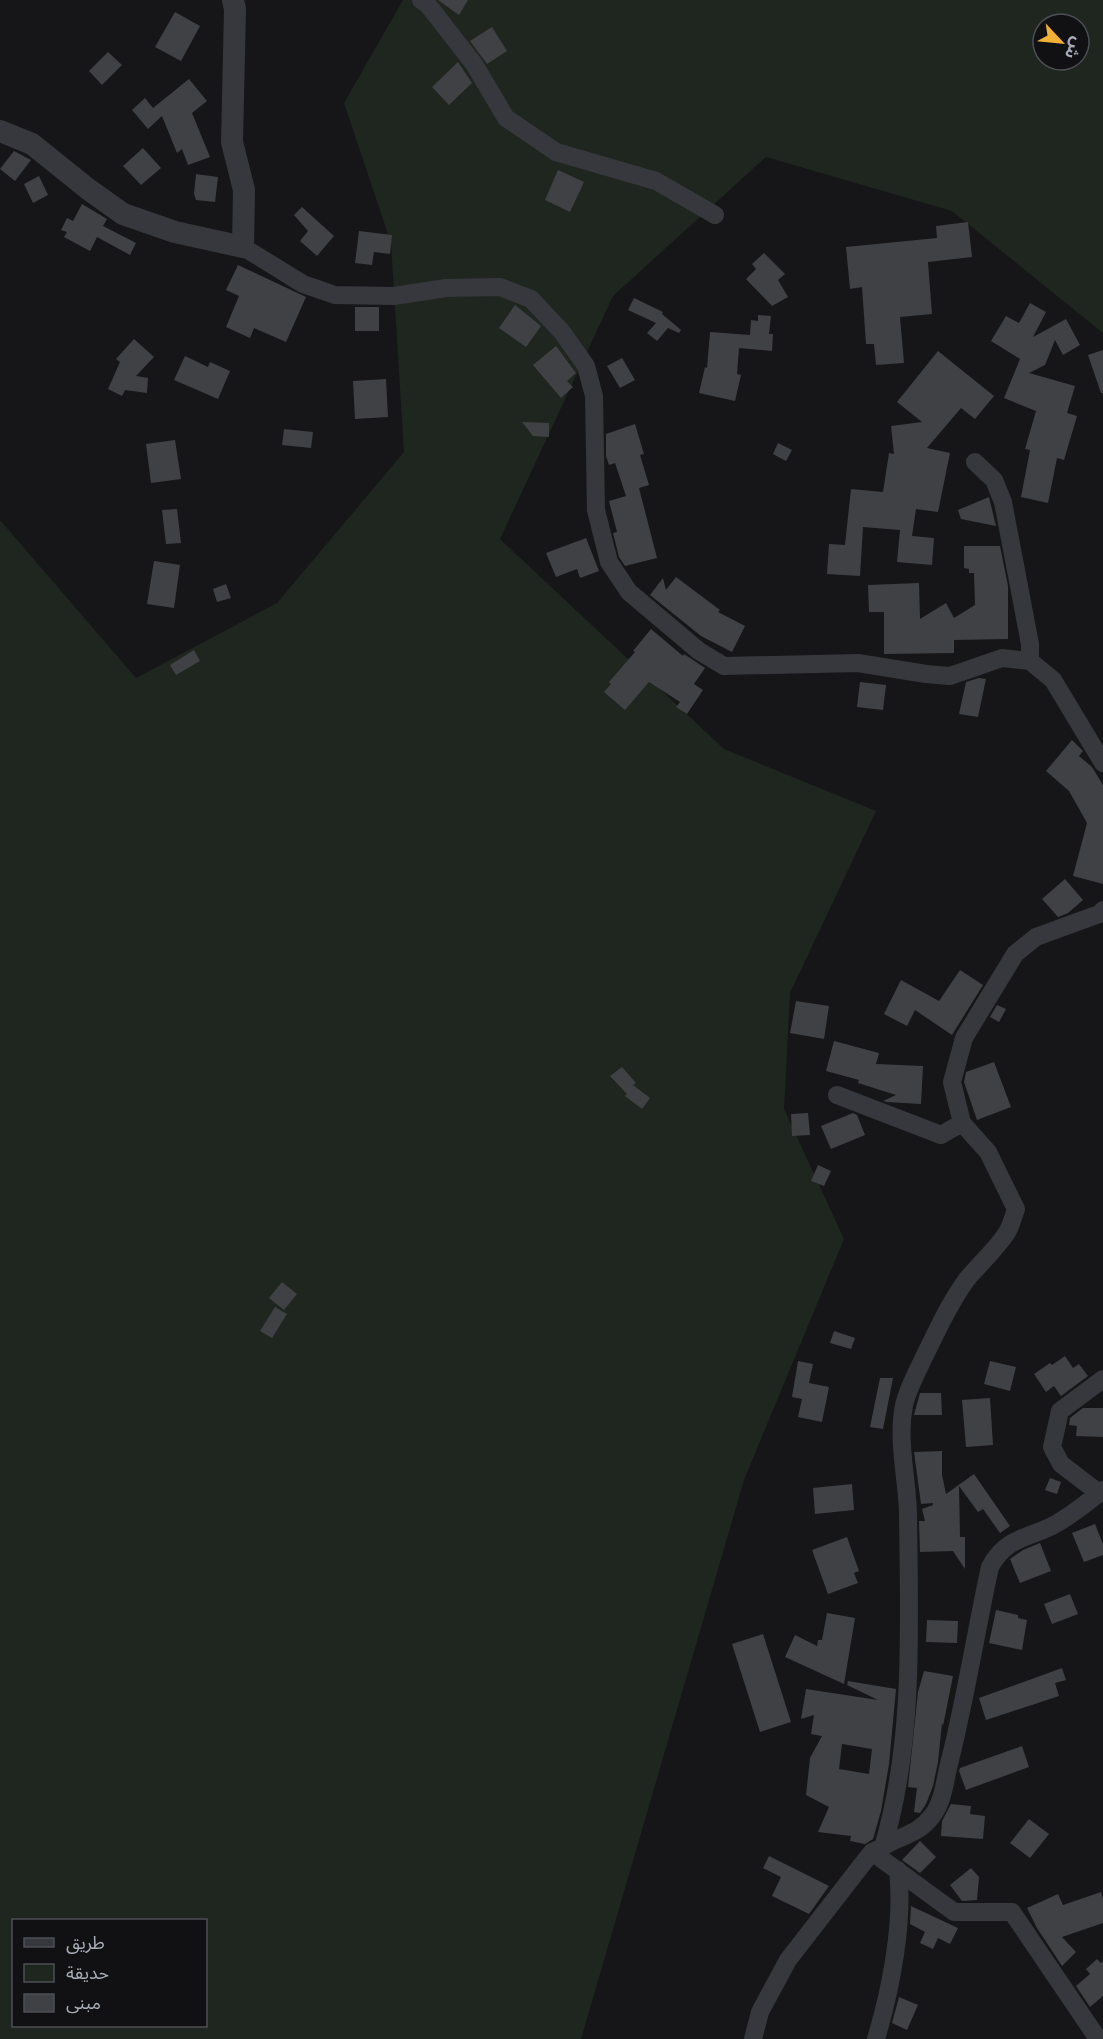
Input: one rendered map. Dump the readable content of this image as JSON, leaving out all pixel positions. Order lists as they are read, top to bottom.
{
  "legend": ["طريق", "حديقة", "مبنى"],
  "north": "bottom right"
}
